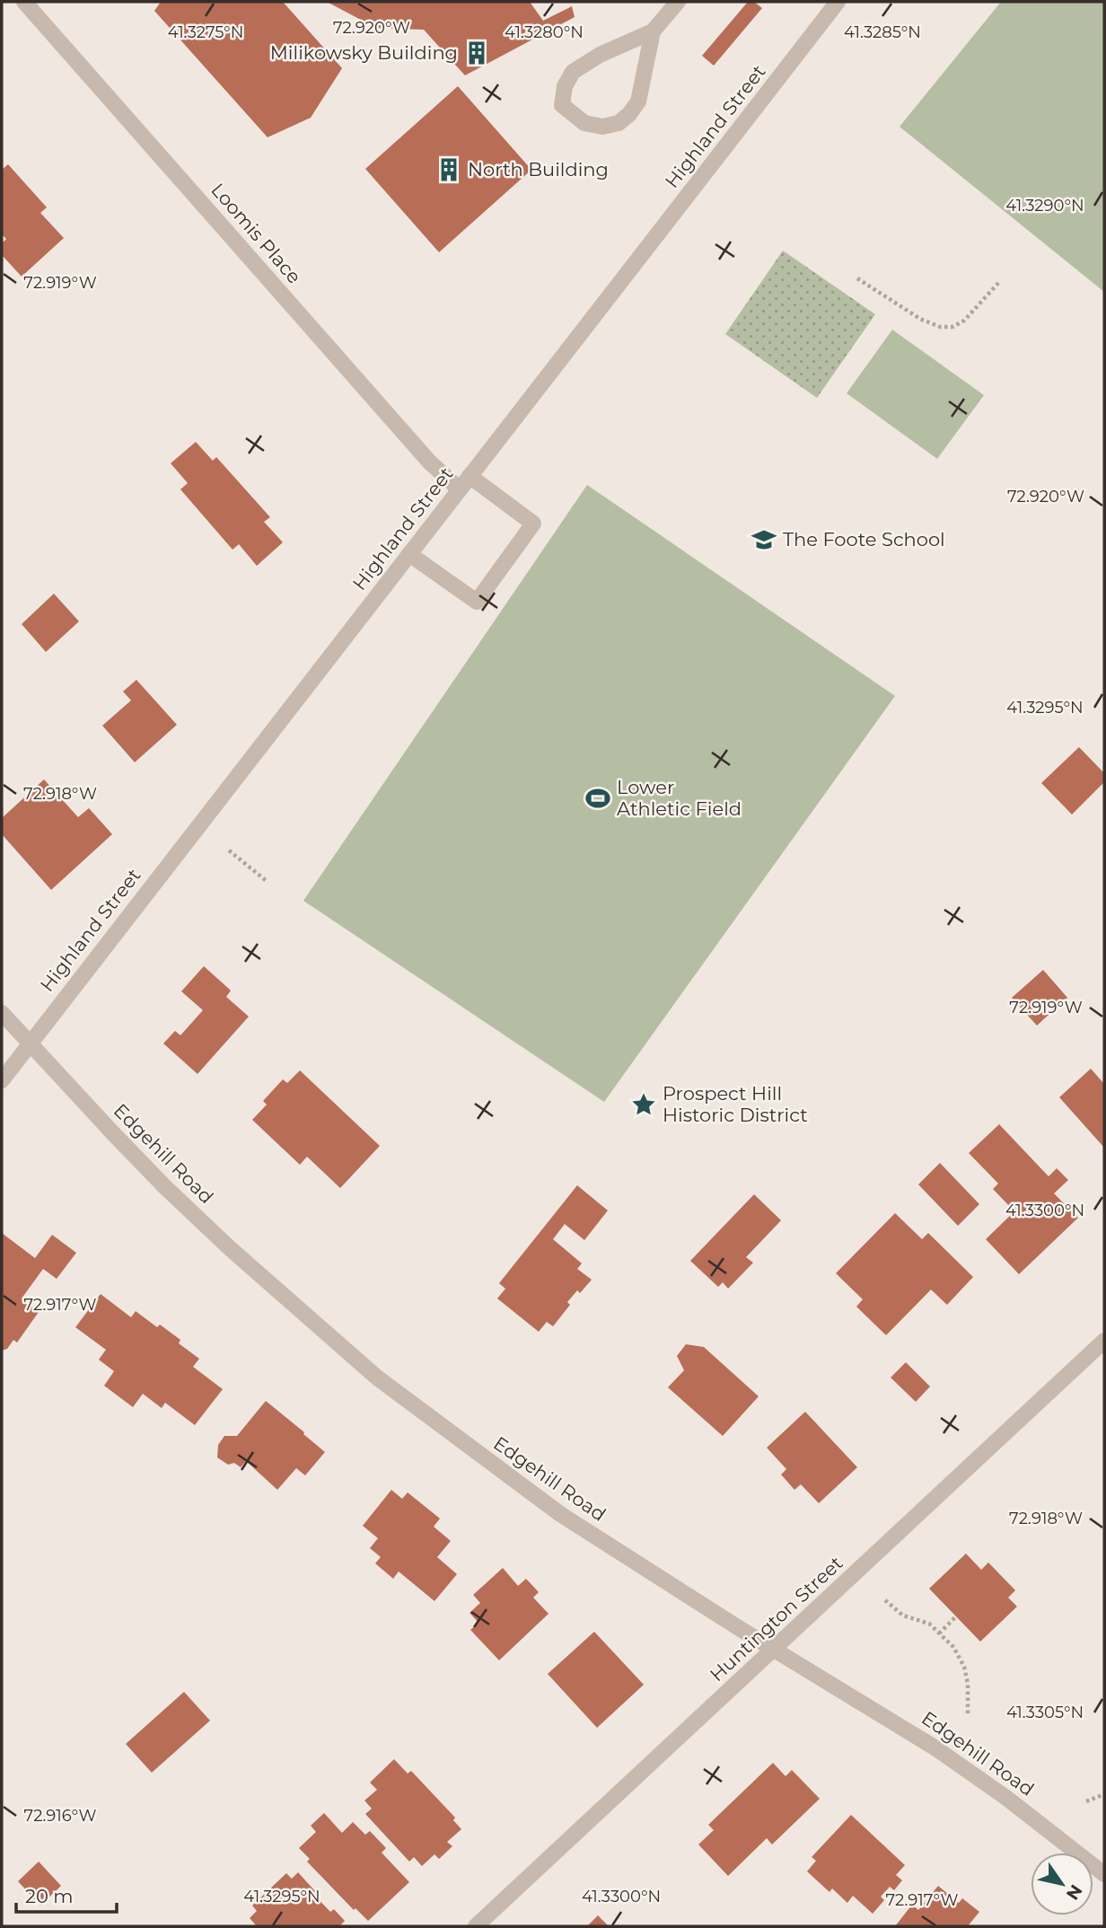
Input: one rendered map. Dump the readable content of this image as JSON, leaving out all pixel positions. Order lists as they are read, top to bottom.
{
  "streets": {
    "street": [
      "Highland Street",
      "Loomis Place",
      "Edgehill Road",
      "Huntington Street"
    ]
  },
  "crossings": [
    ["Highland Street", "Loomis Place"],
    ["Highland Street", "Edgehill Road"],
    ["Edgehill Road", "Huntington Street"]
  ],
  "places": {
    "building": ["Milikowsky Building", "North Building"],
    "school or university": ["The Foote School"],
    "sports": ["Lower Athletic Field"],
    "place": ["Prospect Hill Historic District"]
  },
  "scale_bar": "20 m",
  "north": "bottom right",
  "coordinates": [
    "72.920°W",
    "41.3275°N",
    "41.3280°N",
    "41.3285°N",
    "41.3290°N",
    "72.919°W",
    "41.3295°N",
    "72.918°W",
    "41.3300°N",
    "72.917°W",
    "41.3305°N",
    "72.916°W"
  ]
}
